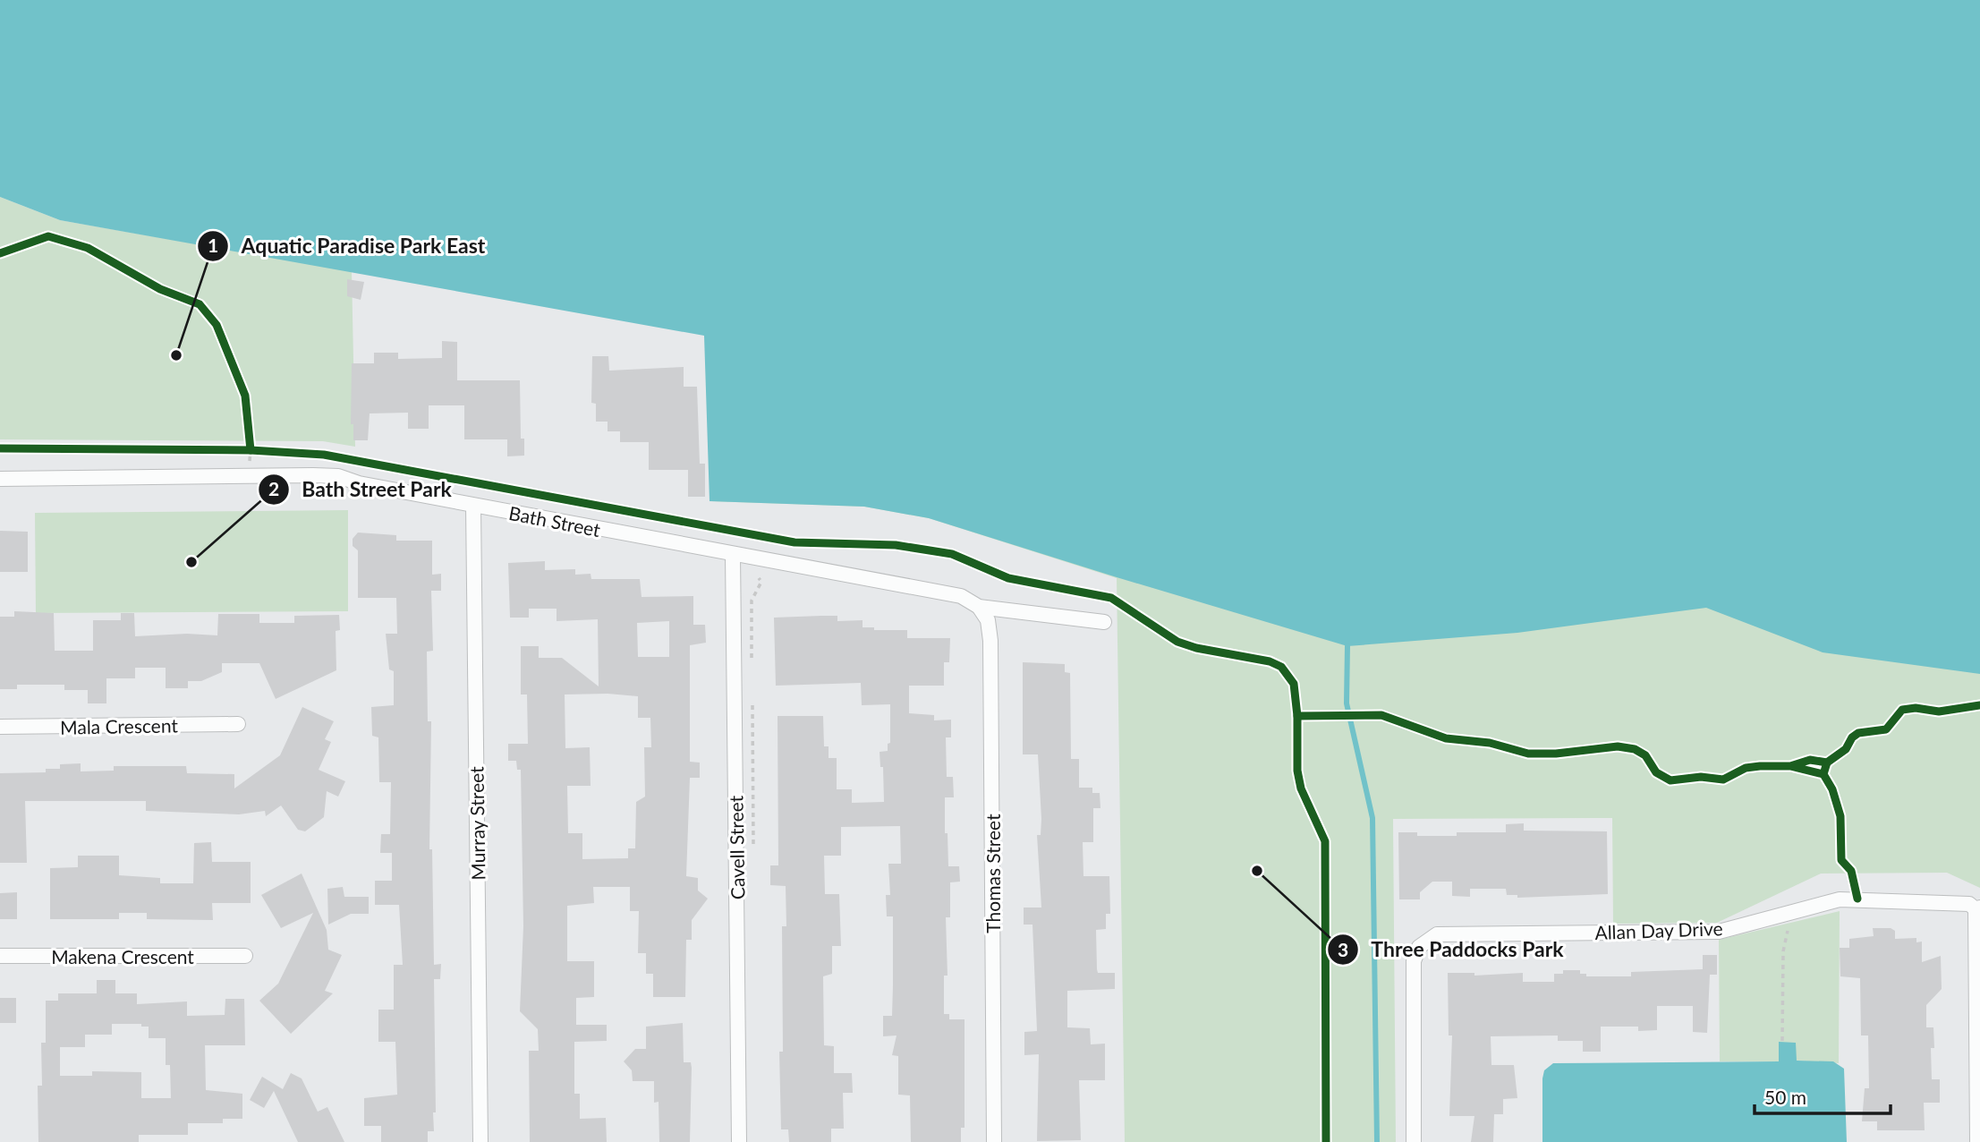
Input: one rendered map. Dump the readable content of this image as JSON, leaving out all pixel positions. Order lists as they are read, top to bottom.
{
  "streets": {
    "street": [
      "Bath Street",
      "Mala Crescent",
      "Murray Street",
      "Cavell Street",
      "Thomas Street",
      "Allan Day Drive",
      "Makena Crescent"
    ]
  },
  "crossings": [
    ["Bath Street", "Murray Street"],
    ["Bath Street", "Cavell Street"],
    ["Bath Street", "Thomas Street"]
  ],
  "places": ["Aquatic Paradise Park East", "Bath Street Park", "Three Paddocks Park"],
  "scale_bar": "50 m"
}
